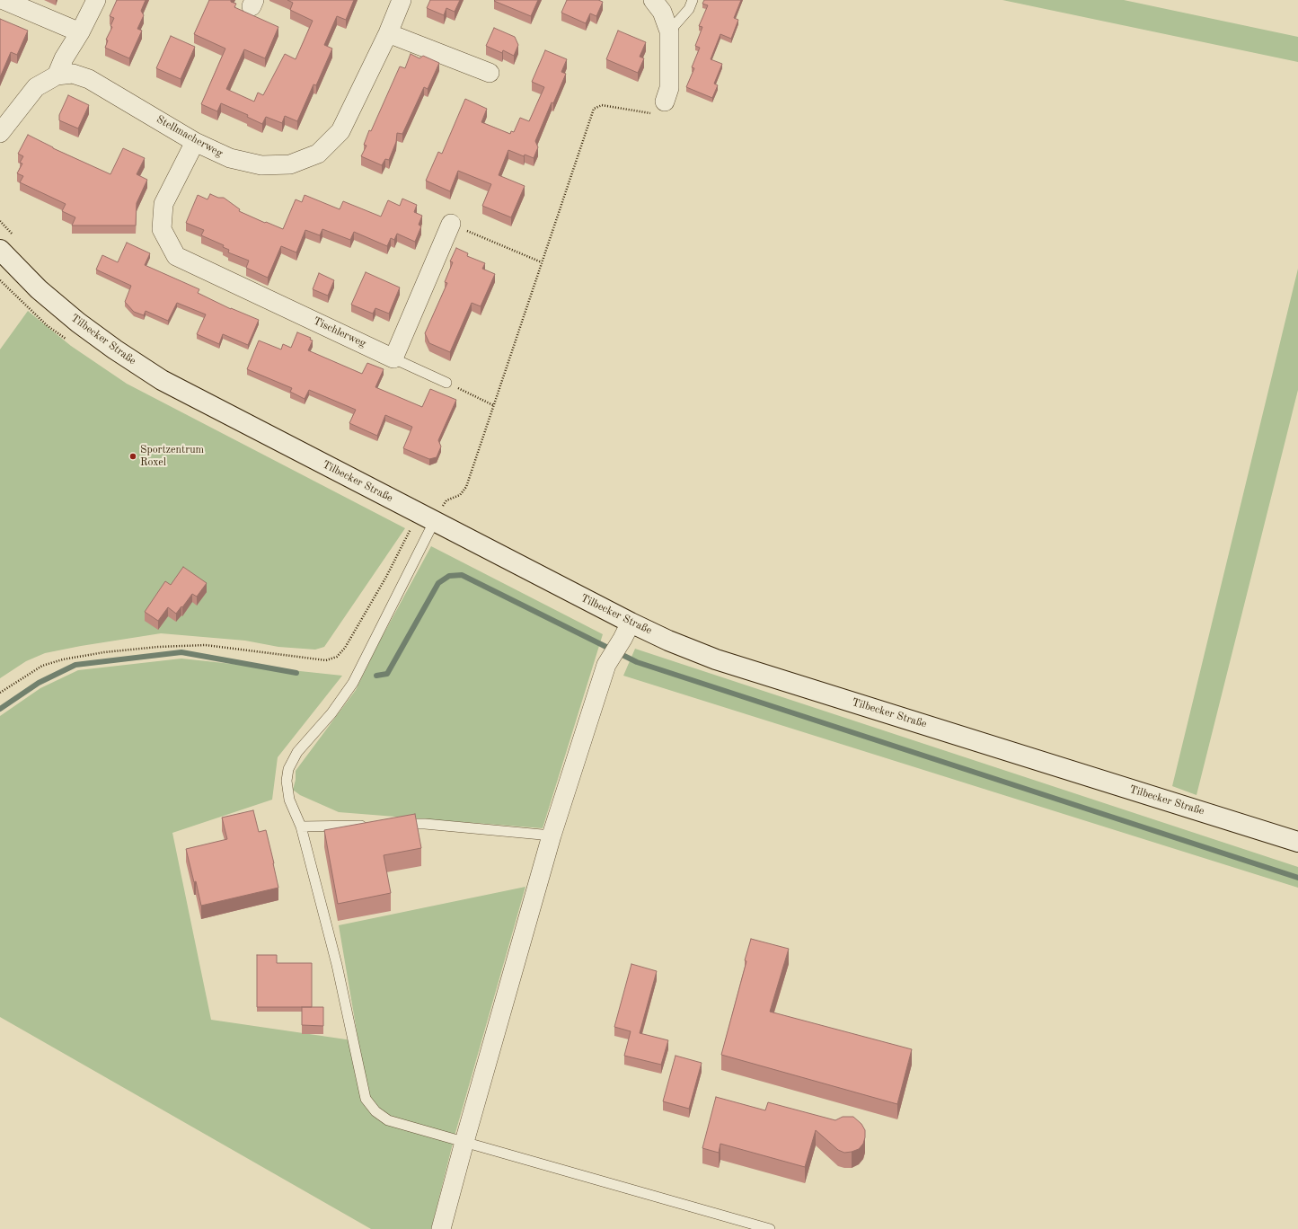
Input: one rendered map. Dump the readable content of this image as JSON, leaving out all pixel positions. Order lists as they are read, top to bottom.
{
  "streets": {
    "main road": ["Tilbecker Straße"],
    "street": ["Stellmacherweg", "Tischlerweg"]
  },
  "crossings": [
    ["Stellmacherweg", "Tischlerweg"]
  ],
  "places": ["Sportzentrum Roxel"]
}
